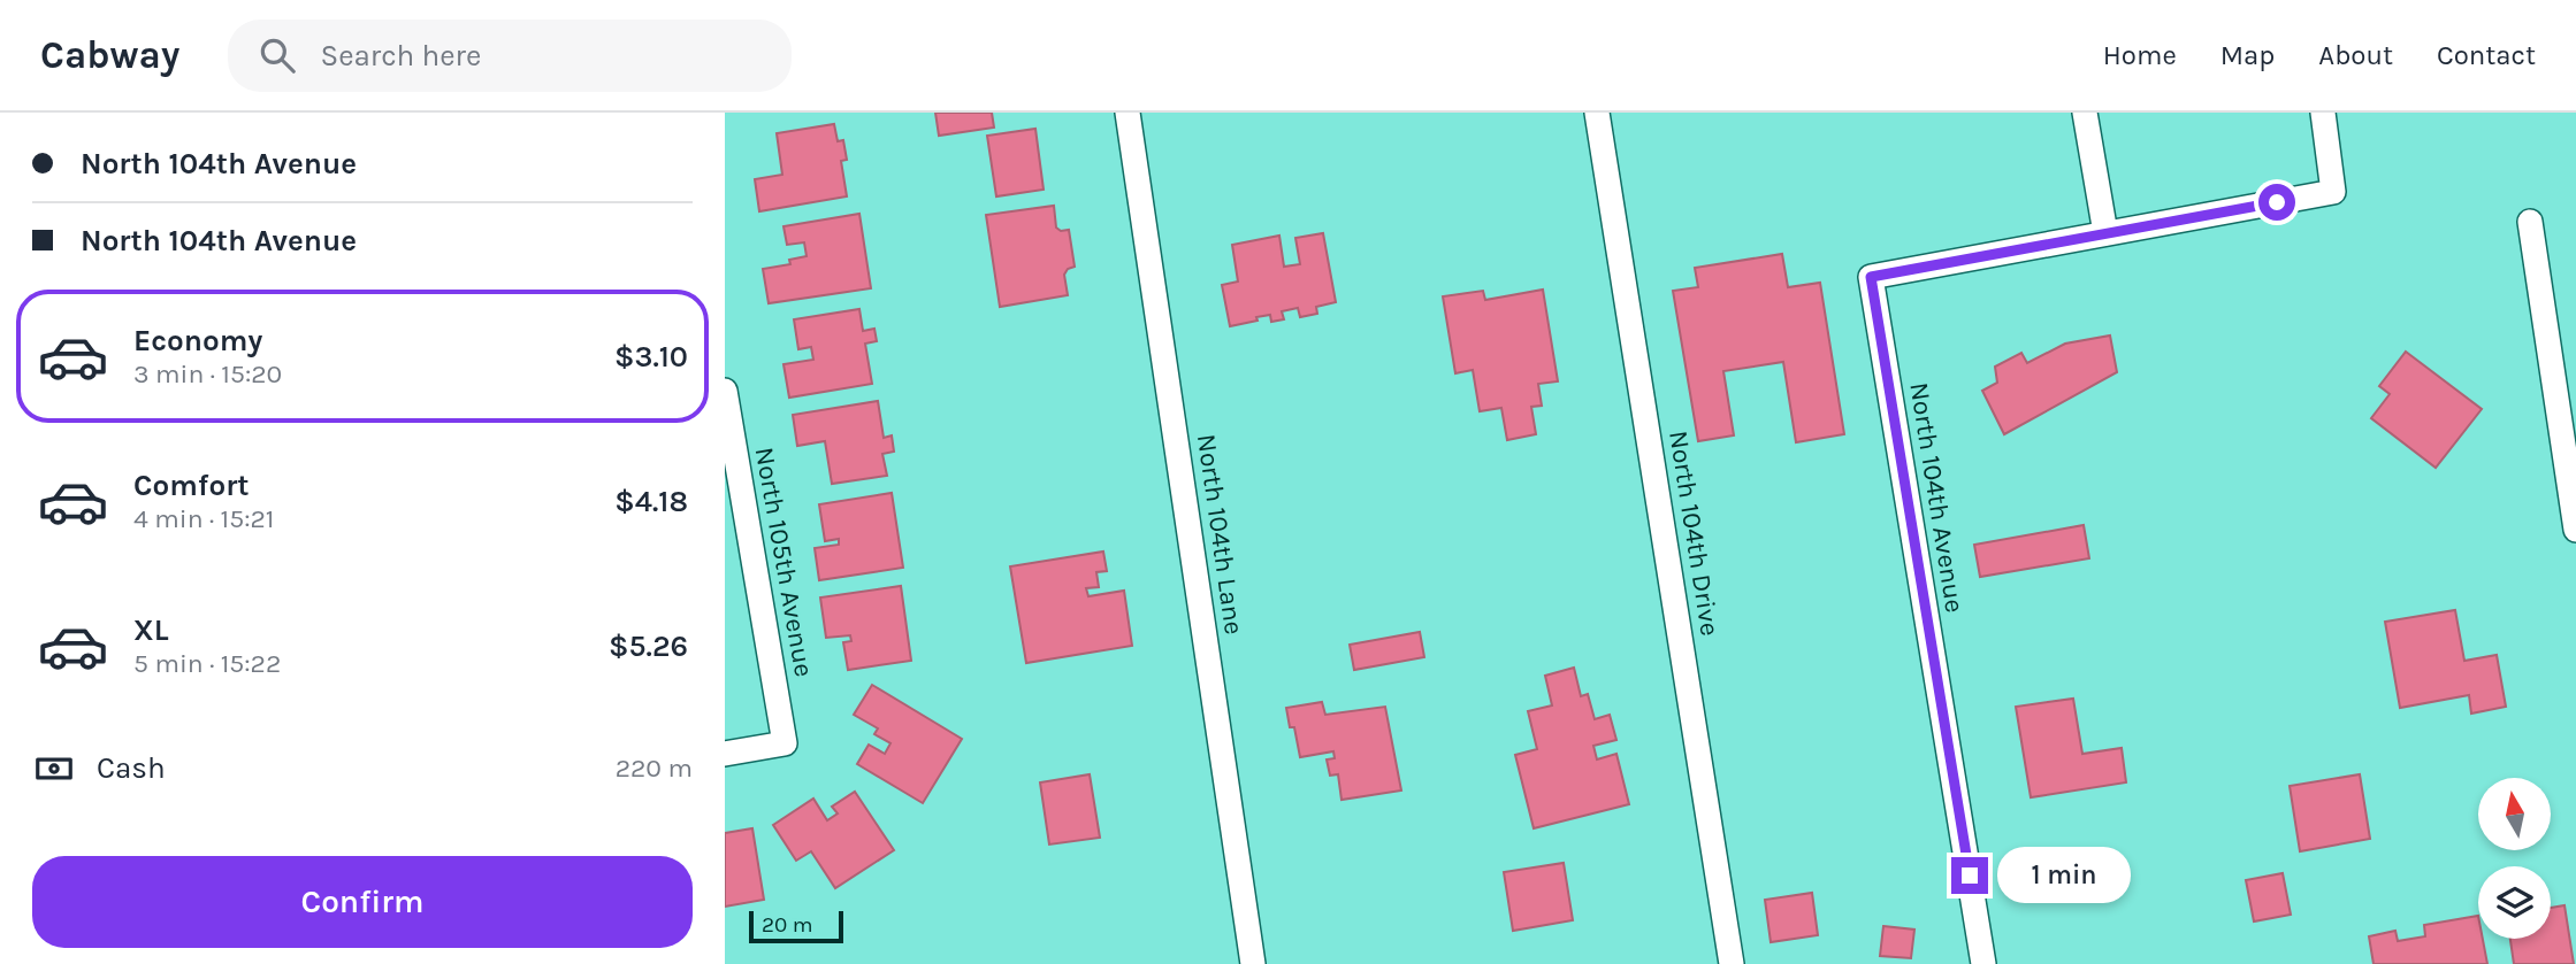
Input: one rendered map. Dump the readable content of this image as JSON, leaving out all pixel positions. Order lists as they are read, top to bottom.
{
  "streets": {
    "street": [
      "North 104th Avenue",
      "North 104th Drive",
      "North 104th Lane",
      "North 105th Avenue"
    ]
  },
  "scale_bar": "20 m",
  "north": "top",
  "page": {
    "header": "Cabway",
    "search": "Search here",
    "nav": [
      "Home",
      "Map",
      "About",
      "Contact"
    ],
    "banner": ["North 104th Avenue", "North 104th Avenue"],
    "list": [
      {
        "name": "Economy",
        "note": "3 min · 15:20",
        "value": "$3.10"
      },
      {
        "name": "Comfort",
        "note": "4 min · 15:21",
        "value": "$4.18"
      },
      {
        "name": "XL",
        "note": "5 min · 15:22",
        "value": "$5.26"
      }
    ],
    "pay": ["Cash", "220 m"],
    "buttons": "Confirm",
    "bubble": "1 min",
    "scale": "20 m"
  }
}
